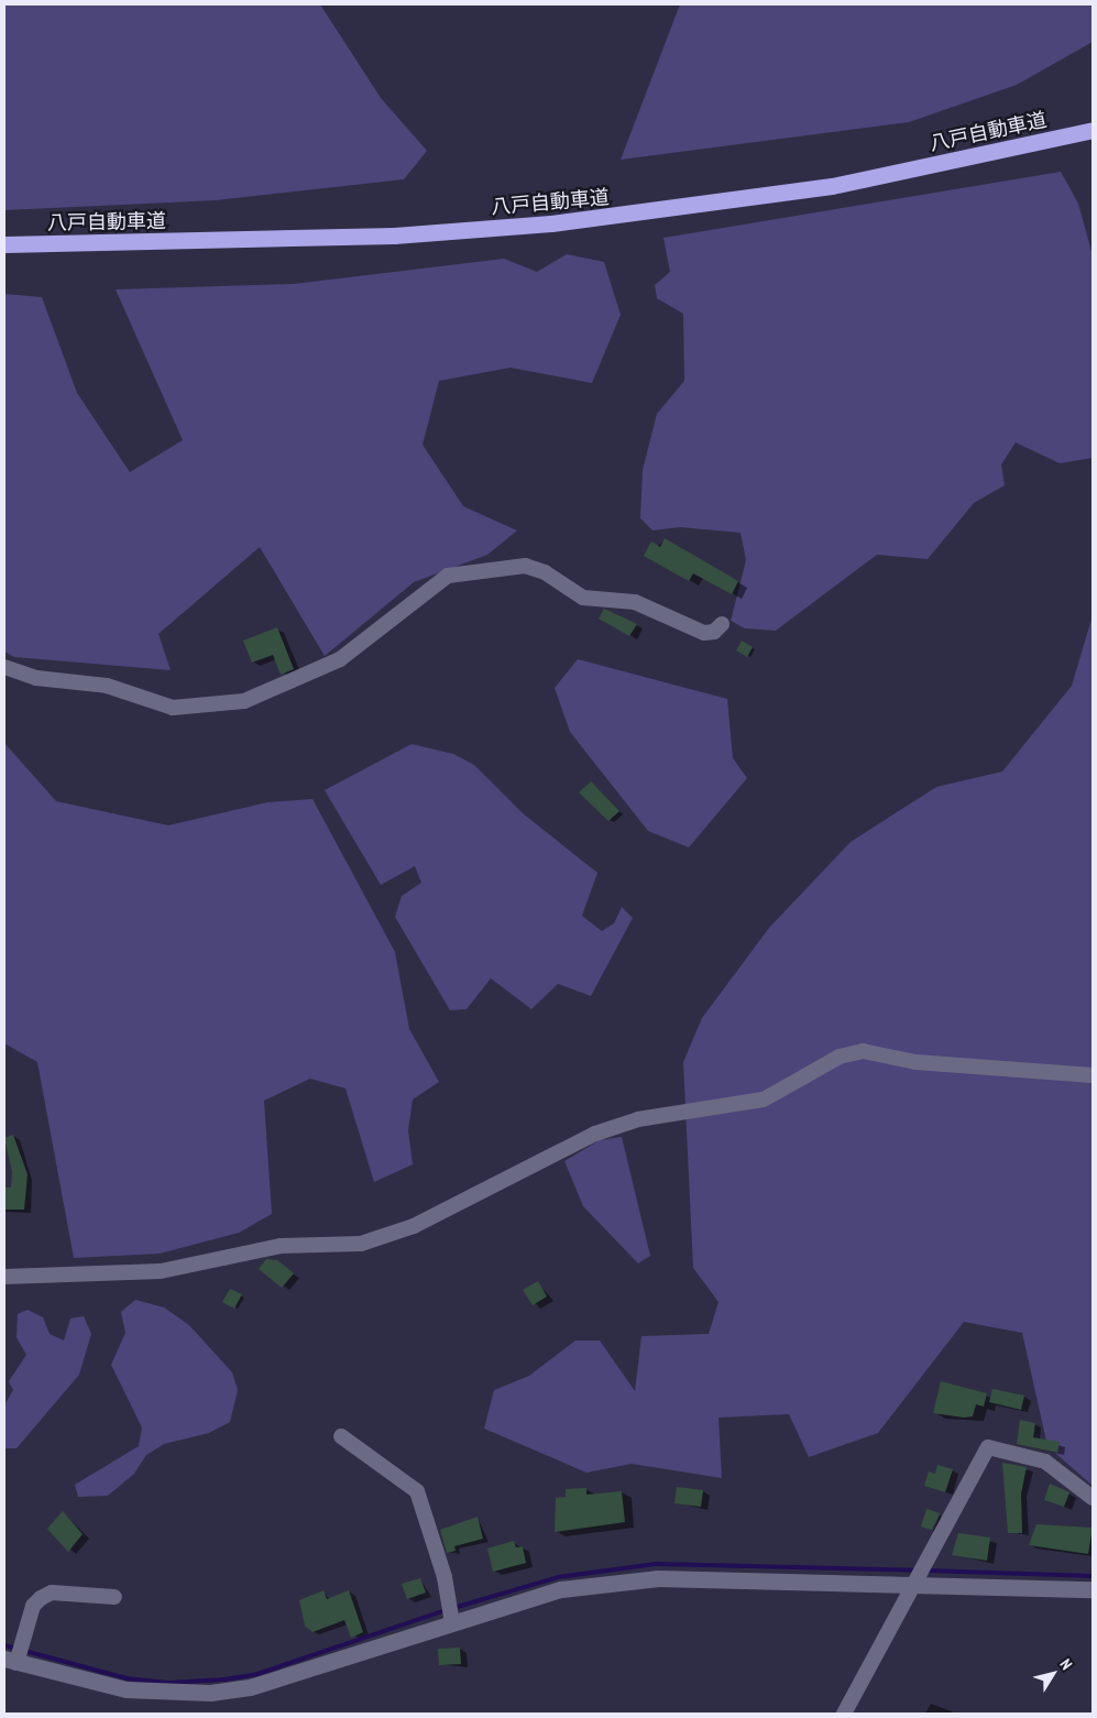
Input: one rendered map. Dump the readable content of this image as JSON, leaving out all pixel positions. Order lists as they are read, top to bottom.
{
  "streets": {
    "highway": ["八戸自動車道"]
  },
  "north": "top right"
}
